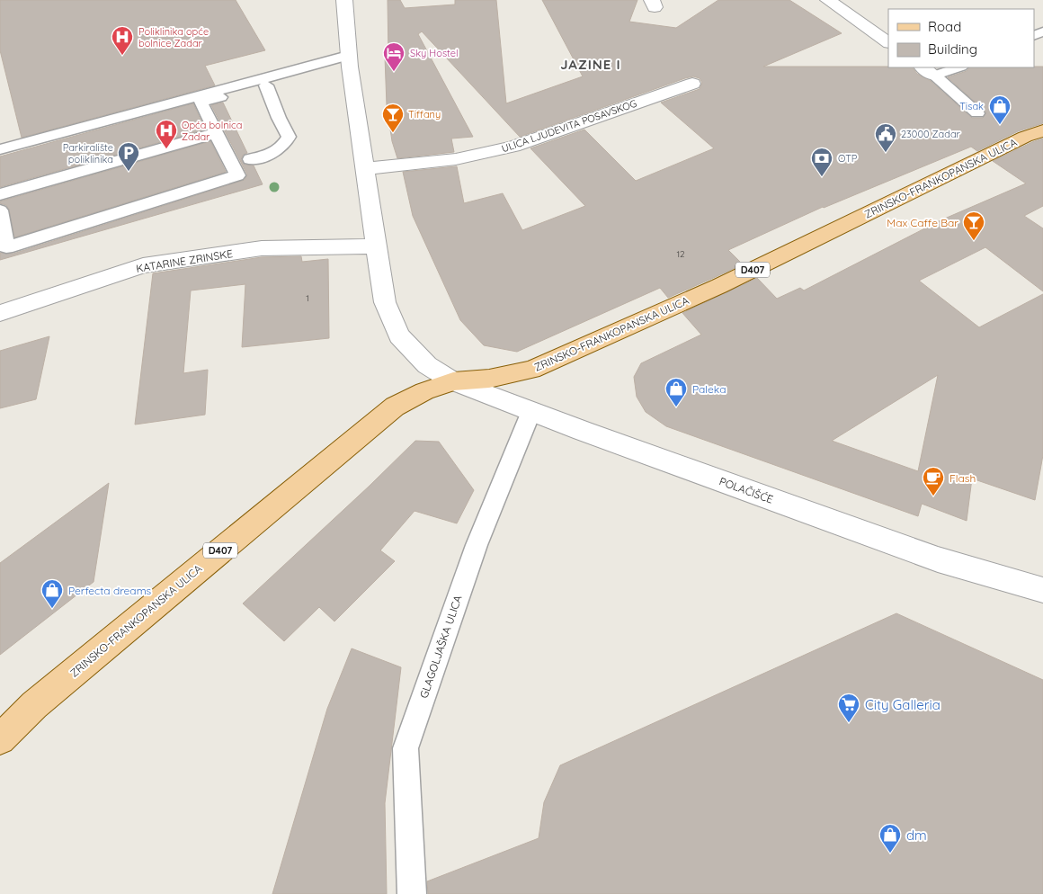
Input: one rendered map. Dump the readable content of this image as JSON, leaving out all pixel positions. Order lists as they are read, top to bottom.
{
  "streets": {
    "main road": ["ZRINSKO-FRANKOPANSKA ULICA", "D407"],
    "street": ["ULICA LJUDEVITA POSAVSKOG", "KATARINE ZRINSKE", "POLAČIŠĆE"],
    "lane": ["GLAGOLJAŠKA ULICA"]
  },
  "crossings": [
    ["ZRINSKO-FRANKOPANSKA ULICA", "POLAČIŠĆE"],
    ["POLAČIŠĆE", "GLAGOLJAŠKA ULICA"]
  ],
  "districts": ["JAZINE I"],
  "places": {
    "hospital": ["Poliklinika opće bolnice Zadar", "Opća bolnica Zadar"],
    "hotel": ["Sky Hostel"],
    "shop": [
      "Tisak",
      "Paleka",
      "Perfecta dreams",
      "dm"
    ],
    "bar": ["Tiffany", "Max Caffe Bar"],
    "public building": ["23000 Zadar"],
    "parking": ["Parkiralište poliklinika"],
    "bank": ["OTP"],
    "cafe": ["Flash"],
    "supermarket": ["City Galleria"]
  },
  "house_numbers": ["12", "1"],
  "legend": ["Road", "Building"]
}
